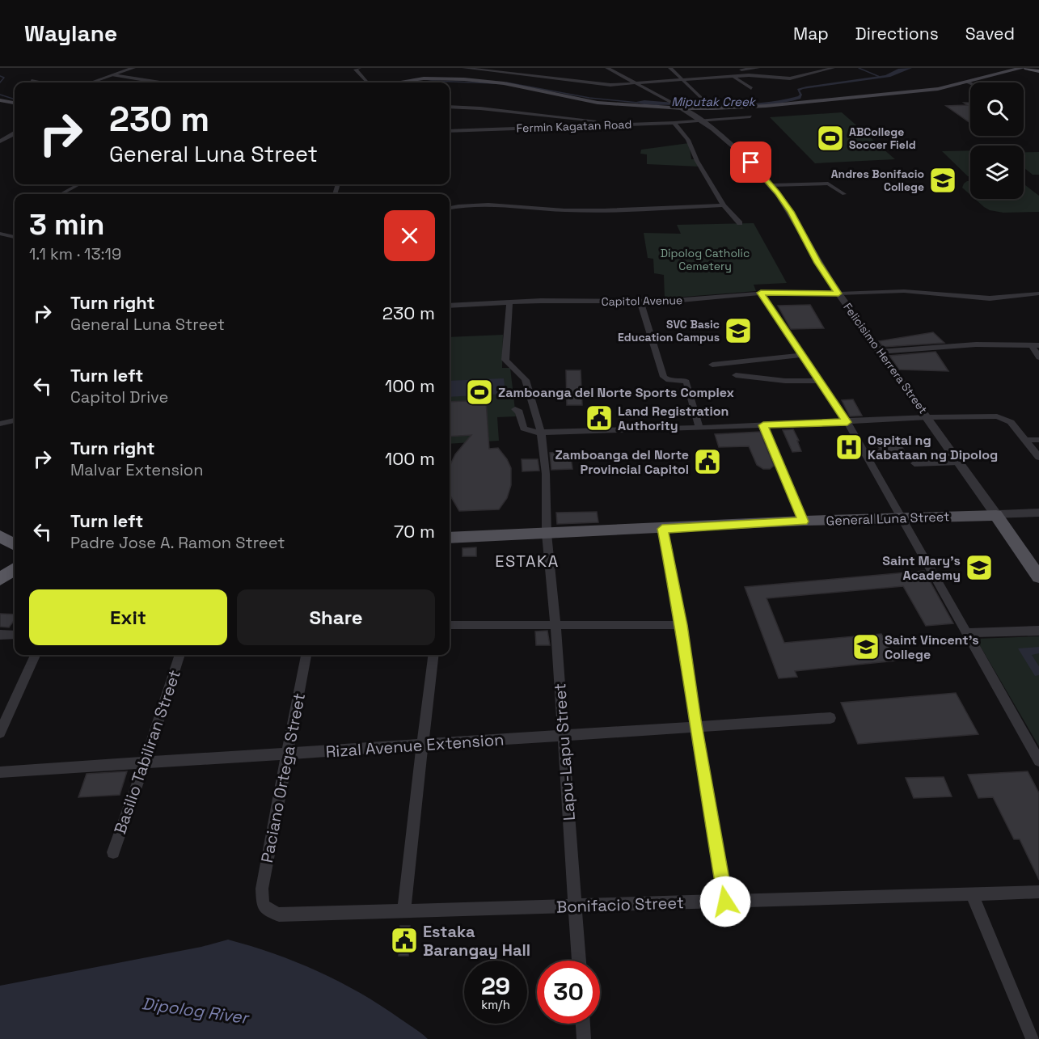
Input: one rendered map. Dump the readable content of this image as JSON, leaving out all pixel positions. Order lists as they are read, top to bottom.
{
  "streets": {
    "main road": ["Felicisimo Herrera Street", "General Luna Street"],
    "street": [
      "Fermin Kagatan Road",
      "Capitol Avenue",
      "Rizal Avenue Extension",
      "Basilio Tabiliran Street",
      "Lapu-Lapu Street",
      "Paciano Ortega Street",
      "Bonifacio Street"
    ]
  },
  "crossings": [
    ["Fermin Kagatan Road", "Felicisimo Herrera Street"],
    ["Capitol Avenue", "Felicisimo Herrera Street"],
    ["Capitol Avenue", "Lapu-Lapu Street"],
    ["Felicisimo Herrera Street", "General Luna Street"],
    ["General Luna Street", "Lapu-Lapu Street"],
    ["Rizal Avenue Extension", "Basilio Tabiliran Street"],
    ["Rizal Avenue Extension", "Lapu-Lapu Street"],
    ["Rizal Avenue Extension", "Paciano Ortega Street"],
    ["Lapu-Lapu Street", "Bonifacio Street"],
    ["Paciano Ortega Street", "Bonifacio Street"]
  ],
  "districts": ["ESTAKA"],
  "water": ["Miputak Creek", "Dipolog River"],
  "parks": ["Dipolog Catholic Cemetery"],
  "places": {
    "sports": ["ABCollege Soccer Field", "Zamboanga del Norte Sports Complex"],
    "school or university": [
      "Andres Bonifacio College",
      "SVC Basic Education Campus",
      "Saint Mary's Academy",
      "Saint Vincent's College"
    ],
    "public building": ["Land Registration Authority", "Zamboanga del Norte Provincial Capitol", "Estaka Barangay Hall"],
    "hospital": ["Ospital ng Kabataan ng Dipolog"]
  },
  "page": {
    "header": "Waylane",
    "nav": ["Map", "Directions", "Saved"],
    "turn": ["230 m", "General Luna Street"],
    "heading": ["3 min", "1.1 km · 13:19"],
    "list": [
      {
        "name": "Turn right",
        "note": "General Luna Street",
        "value": "230 m"
      },
      {
        "name": "Turn left",
        "note": "Capitol Drive",
        "value": "100 m"
      },
      {
        "name": "Turn right",
        "note": "Malvar Extension",
        "value": "100 m"
      },
      {
        "name": "Turn left",
        "note": "Padre Jose A. Ramon Street",
        "value": "70 m"
      }
    ],
    "buttons": ["Exit", "Share"],
    "speed": "29 km/h",
    "limit": "30"
  }
}
